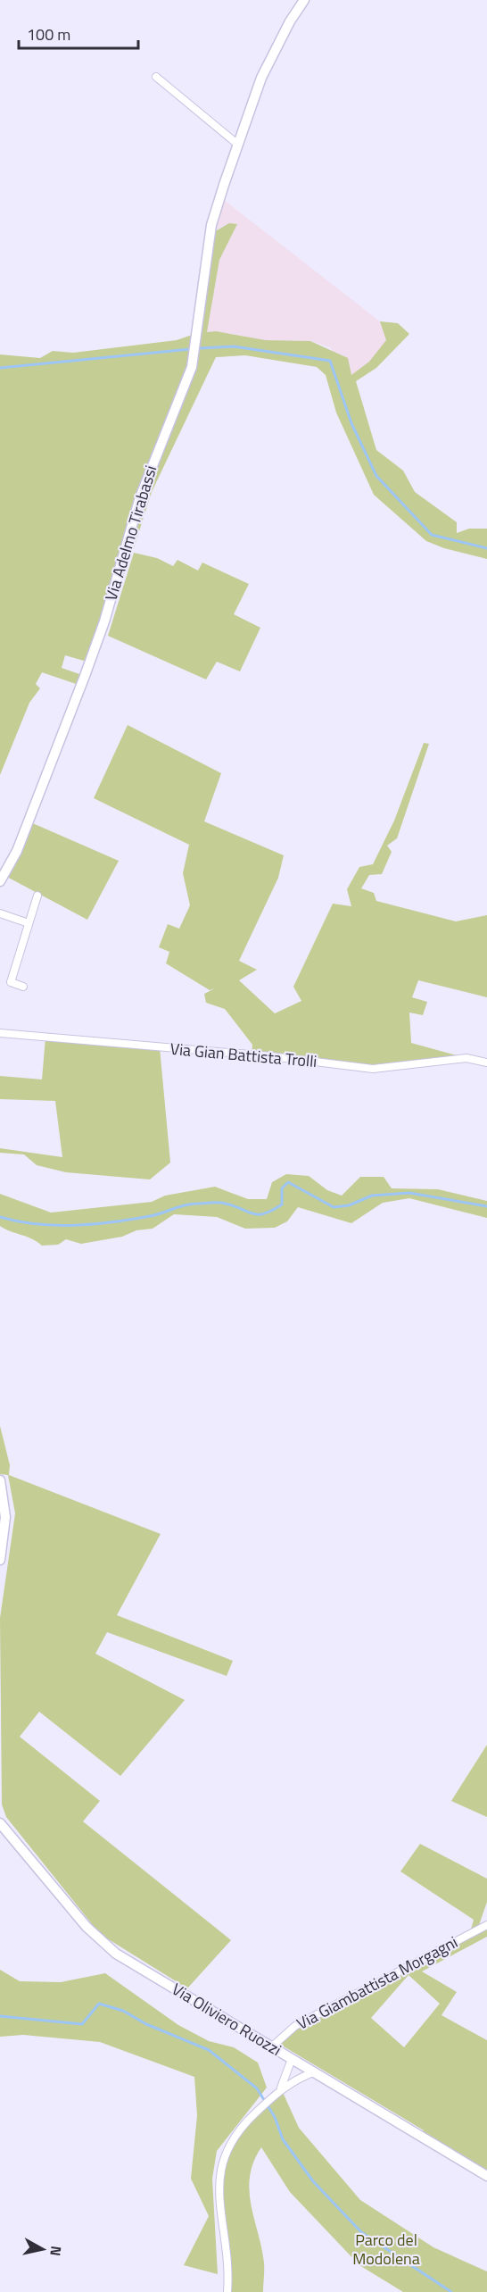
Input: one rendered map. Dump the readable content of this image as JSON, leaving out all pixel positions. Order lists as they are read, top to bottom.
{
  "streets": {
    "street": [
      "Via Adelmo Tirabassi",
      "Via Gian Battista Trolli",
      "Via Giambattista Morgagni",
      "Via Oliviero Ruozzi"
    ]
  },
  "crossings": [
    ["Via Giambattista Morgagni", "Via Oliviero Ruozzi"]
  ],
  "parks": ["Parco del Modolena"],
  "scale_bar": "100 m",
  "north": "right"
}
